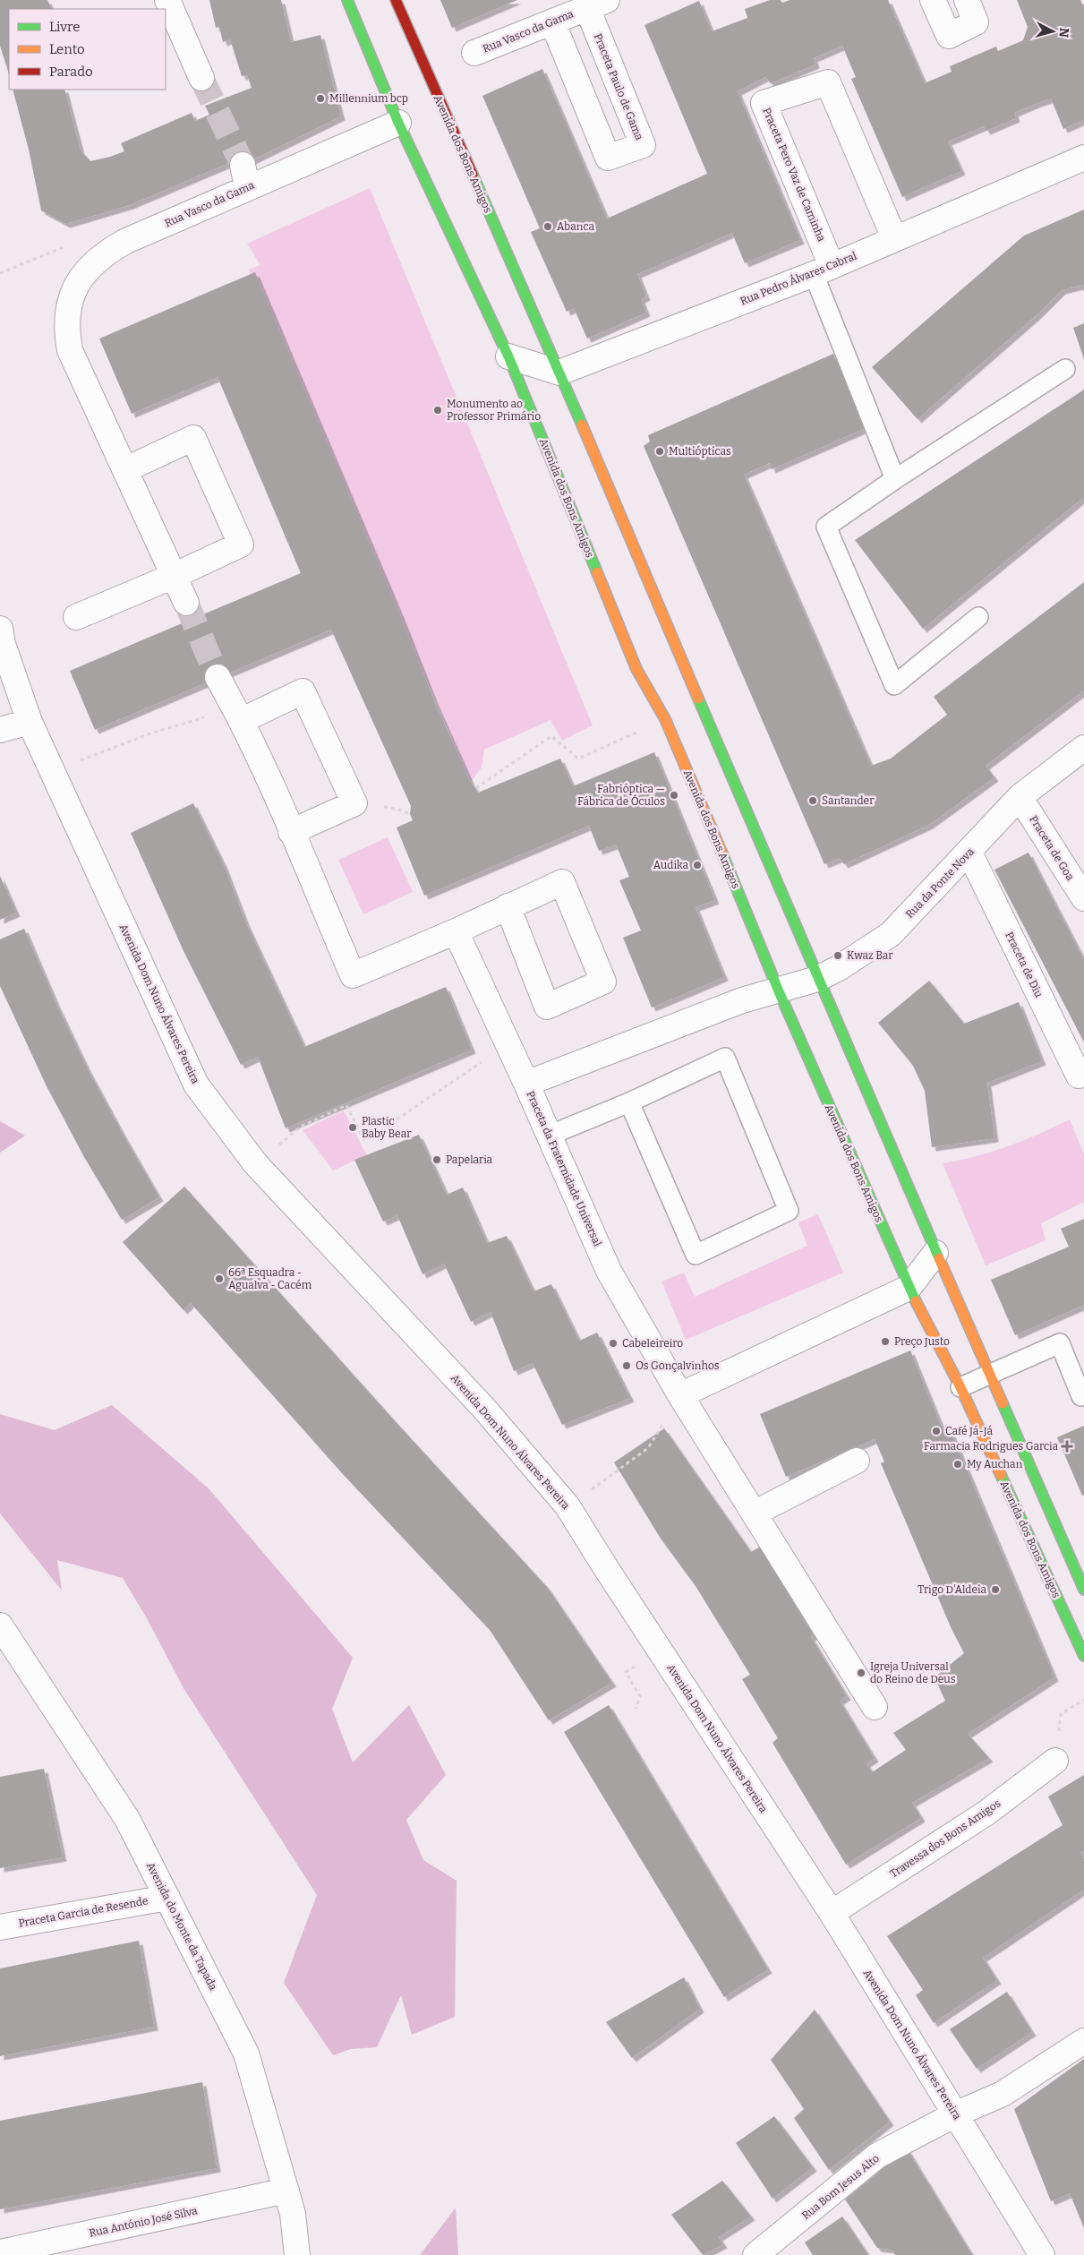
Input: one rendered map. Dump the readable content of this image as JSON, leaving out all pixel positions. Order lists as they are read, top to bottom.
{
  "streets": {
    "main road": ["Avenida dos Bons Amigos"],
    "street": [
      "Rua Vasco da Gama",
      "Praceta Paulo de Gama",
      "Praceta Pero Vaz de Caminha",
      "Rua Pedro Álvares Cabral",
      "Praceta de Goa",
      "Rua da Ponte Nova",
      "Praceta de Diu",
      "Avenida Dom Nuno Álvares Pereira",
      "Praceta da Fraternidade Universal",
      "Travessa dos Bons Amigos",
      "Praceta Garcia de Resende",
      "Avenida do Monte da Tapada",
      "Rua Bom Jesus Alto",
      "Rua António José Silva"
    ]
  },
  "crossings": [
    ["Rua Vasco da Gama", "Praceta Paulo de Gama"],
    ["Rua Vasco da Gama", "Avenida dos Bons Amigos"],
    ["Avenida dos Bons Amigos", "Rua Pedro Álvares Cabral"],
    ["Avenida dos Bons Amigos", "Rua da Ponte Nova"],
    ["Avenida dos Bons Amigos", "Praceta da Fraternidade Universal"],
    ["Praceta Pero Vaz de Caminha", "Rua Pedro Álvares Cabral"],
    ["Praceta de Goa", "Rua da Ponte Nova"],
    ["Rua da Ponte Nova", "Praceta de Diu"],
    ["Rua da Ponte Nova", "Praceta da Fraternidade Universal"],
    ["Avenida Dom Nuno Álvares Pereira", "Travessa dos Bons Amigos"],
    ["Avenida Dom Nuno Álvares Pereira", "Rua Bom Jesus Alto"],
    ["Praceta Garcia de Resende", "Avenida do Monte da Tapada"],
    ["Avenida do Monte da Tapada", "Rua António José Silva"]
  ],
  "places": {
    "other": [
      "Millennium bcp",
      "Abanca",
      "Monumento ao Professor Primário",
      "Multiópticas",
      "Fabrióptica — Fábrica de Óculos",
      "Santander",
      "Audika",
      "Kwaz Bar",
      "Plastic Baby Bear",
      "Papelaria",
      "66ª Esquadra - Agualva - Cacém",
      "Preço Justo",
      "Cabeleireiro",
      "Os Gonçalvinhos",
      "Café Já-Já",
      "My Auchan",
      "Trigo D'Aldeia",
      "Igreja Universal do Reino de Deus"
    ],
    "health": ["Farmacia Rodrigues Garcia"]
  },
  "legend": ["Livre", "Lento", "Parado"],
  "north": "right"
}
